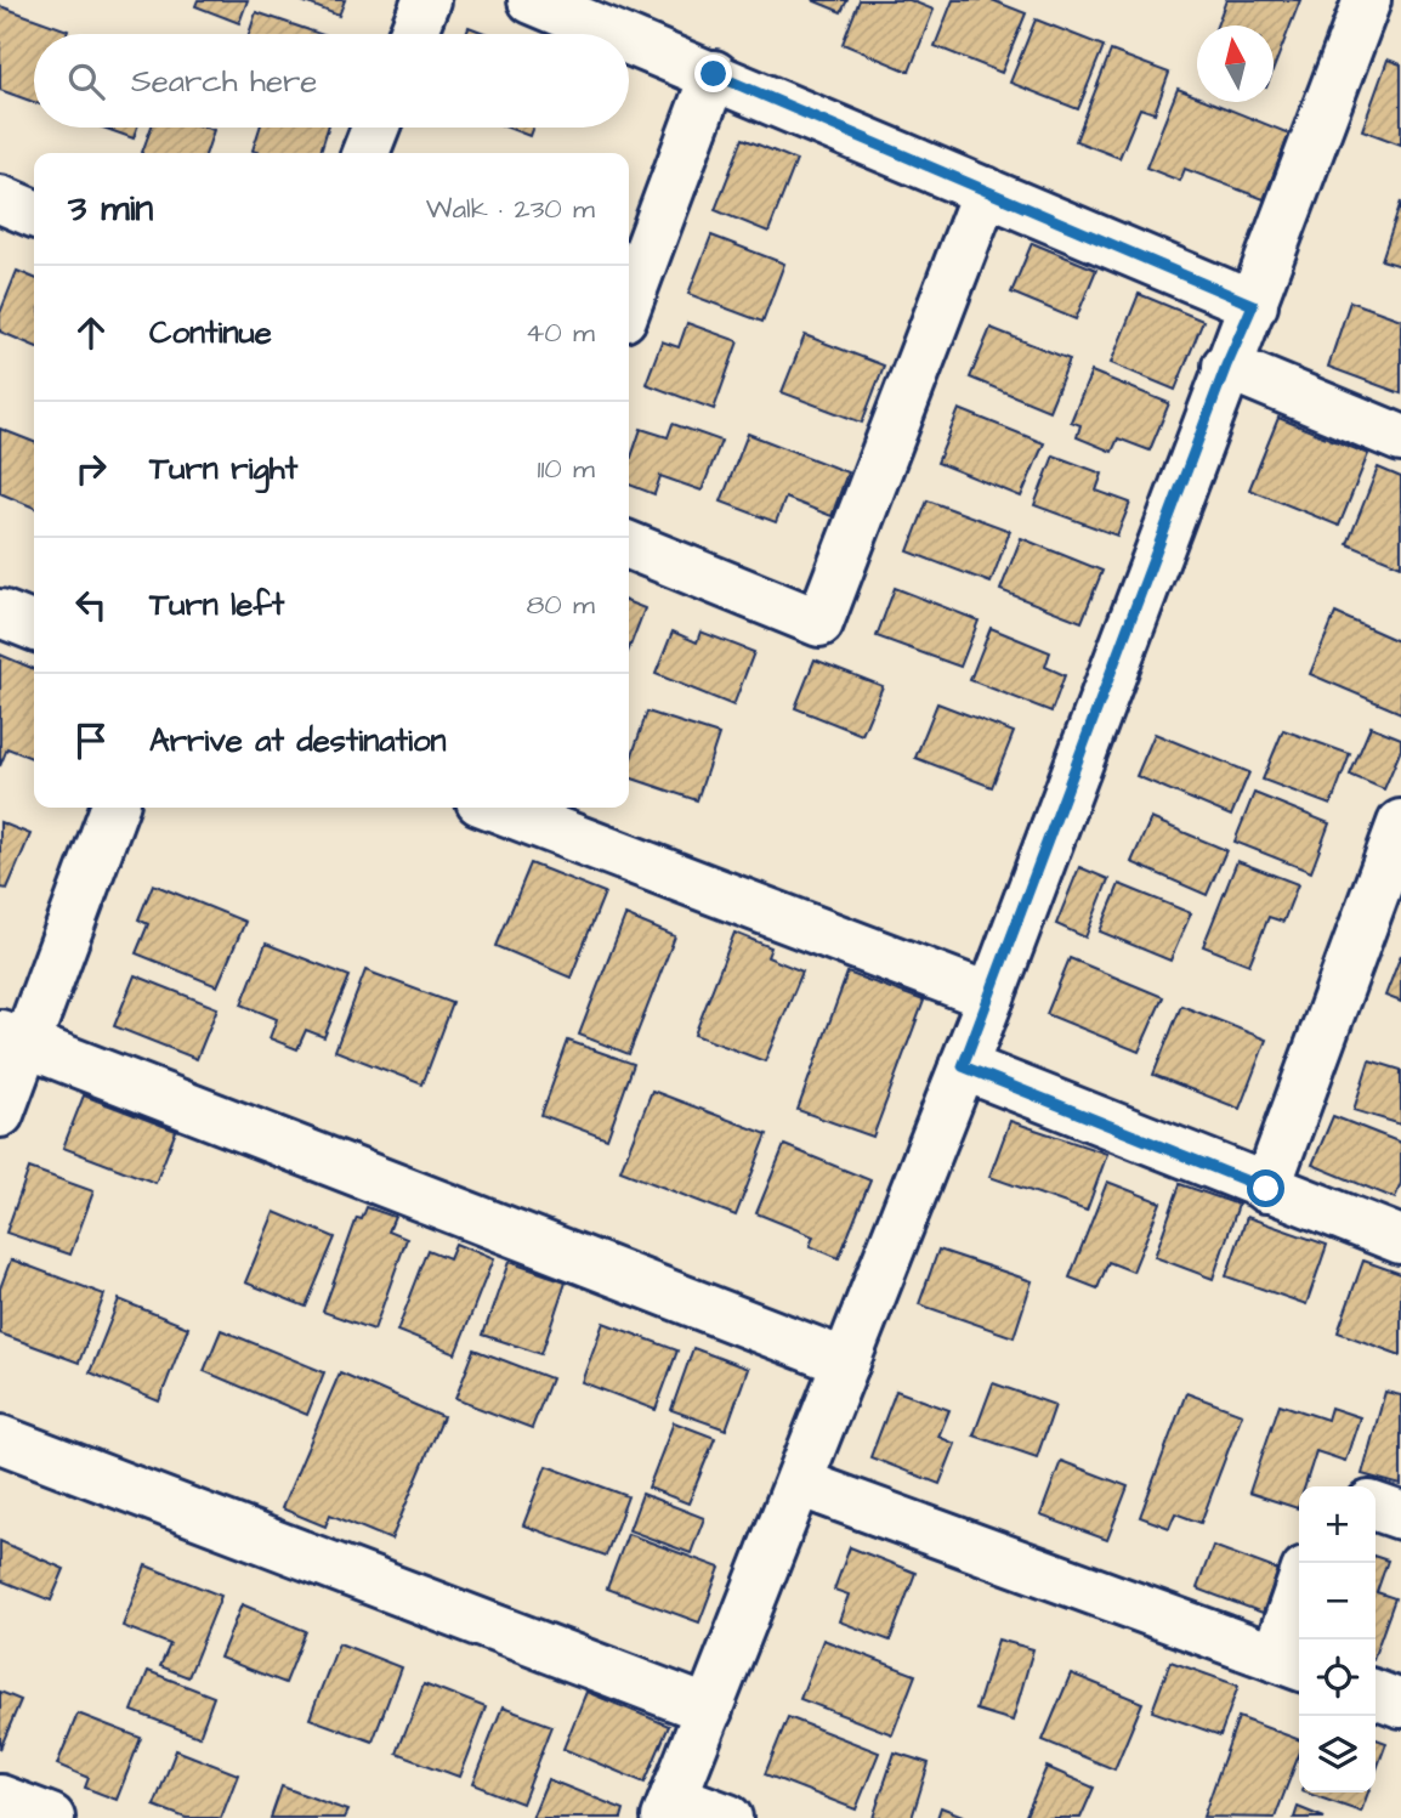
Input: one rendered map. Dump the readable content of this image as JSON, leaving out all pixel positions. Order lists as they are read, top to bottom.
{
  "north": "top",
  "page": {
    "search": "Search here",
    "heading": ["3 min", "Walk · 230 m"],
    "list": [
      ["Continue", "40 m"],
      ["Turn right", "110 m"],
      ["Turn left", "80 m"],
      "Arrive at destination"
    ],
    "map_buttons": ["+", "−"]
  }
}
